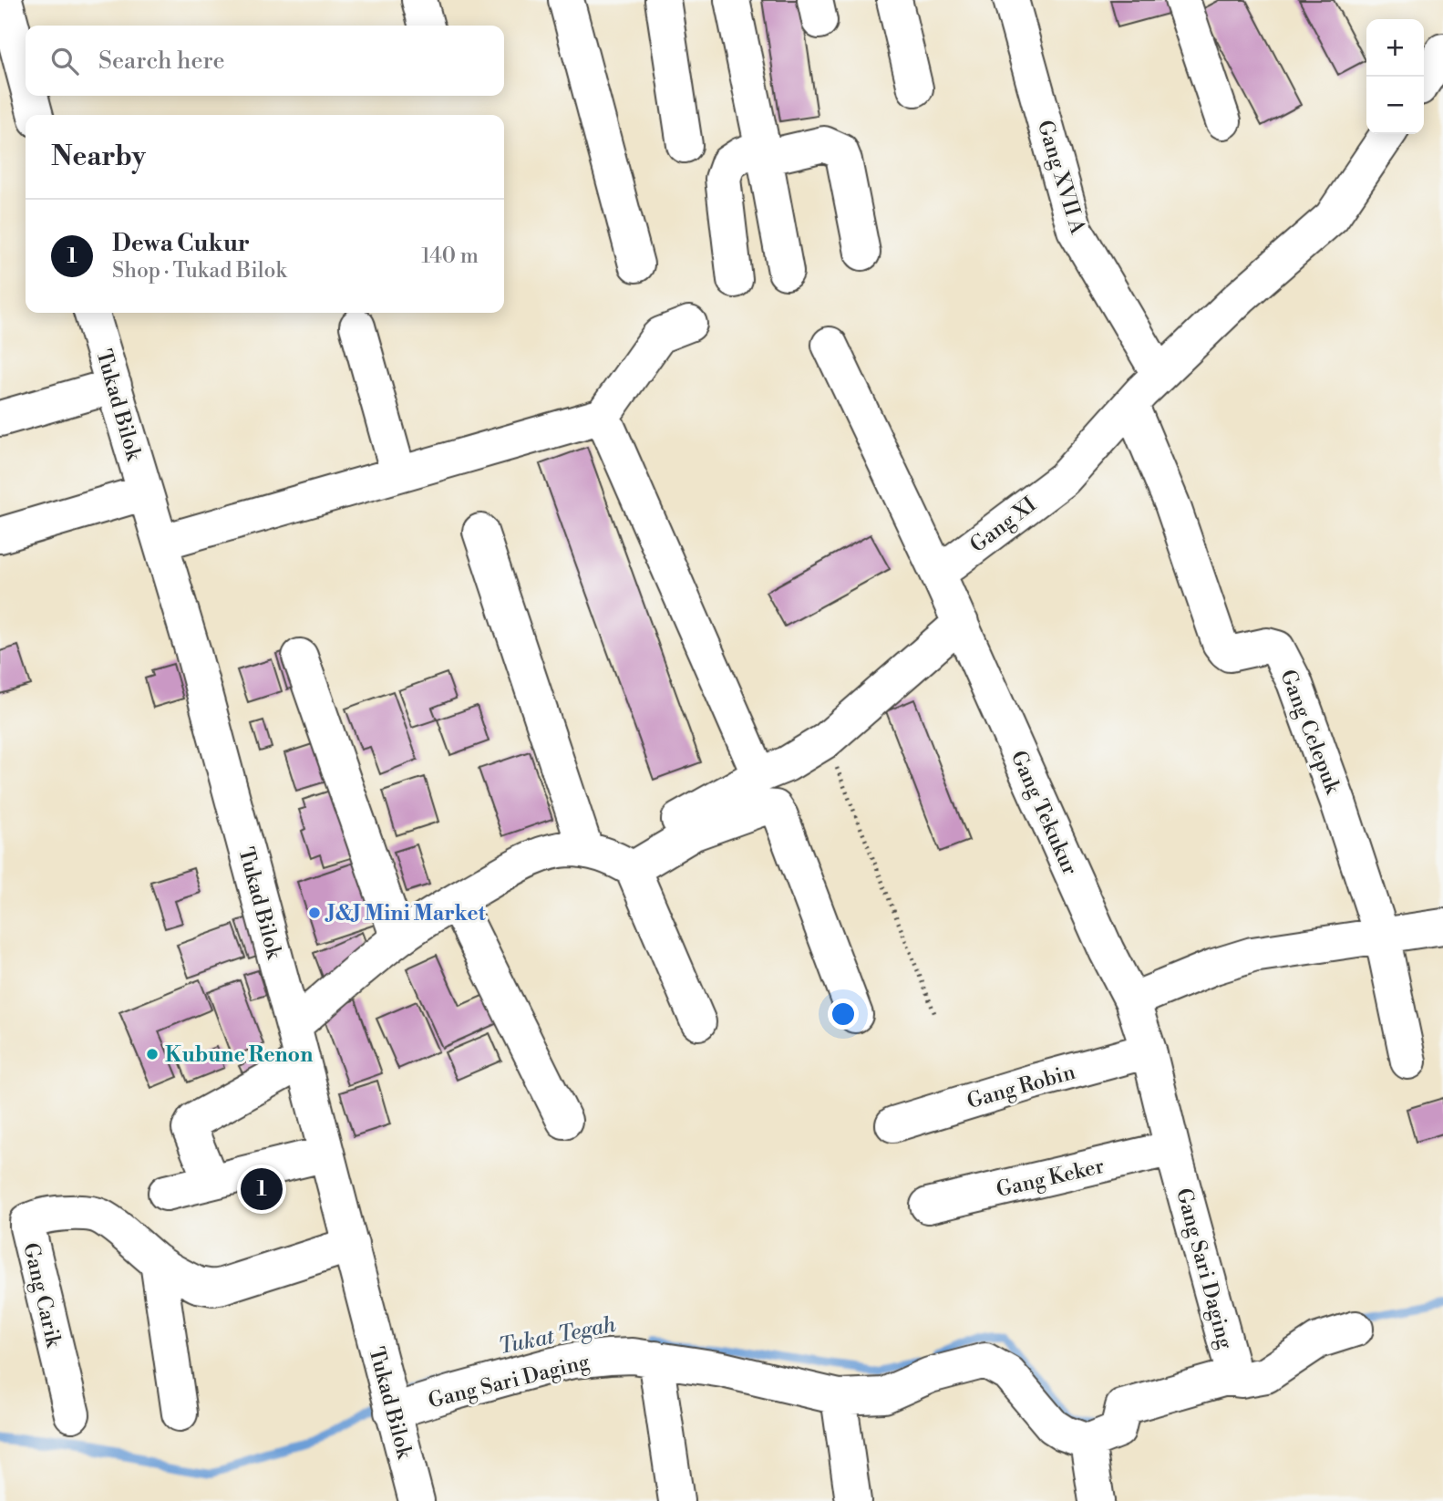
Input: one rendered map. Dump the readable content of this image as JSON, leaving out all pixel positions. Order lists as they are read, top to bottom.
{
  "streets": {
    "street": [
      "Gang XVII A",
      "Tukad Bilok",
      "Gang XI",
      "Gang Celepuk",
      "Gang Tekukur",
      "Gang Robin",
      "Gang Keker",
      "Gang Sari Daging",
      "Gang Carik"
    ]
  },
  "crossings": [
    ["Gang XVII A", "Gang XI"],
    ["Tukad Bilok", "Gang Sari Daging"],
    ["Tukad Bilok", "Gang Carik"],
    ["Gang XI", "Gang Celepuk"],
    ["Gang Tekukur", "Gang Sari Daging"],
    ["Gang Robin", "Gang Sari Daging"],
    ["Gang Keker", "Gang Sari Daging"]
  ],
  "water": ["Tukat Tegah"],
  "places": ["J&J Mini Market", "Kubune Renon"],
  "page": {
    "map_buttons": ["+", "−"],
    "search": "Search here",
    "heading": "Nearby",
    "list": [
      {
        "mark": "1",
        "name": "Dewa Cukur",
        "note": "Shop · Tukad Bilok",
        "value": "140 m"
      }
    ],
    "pins": "1"
  }
}
